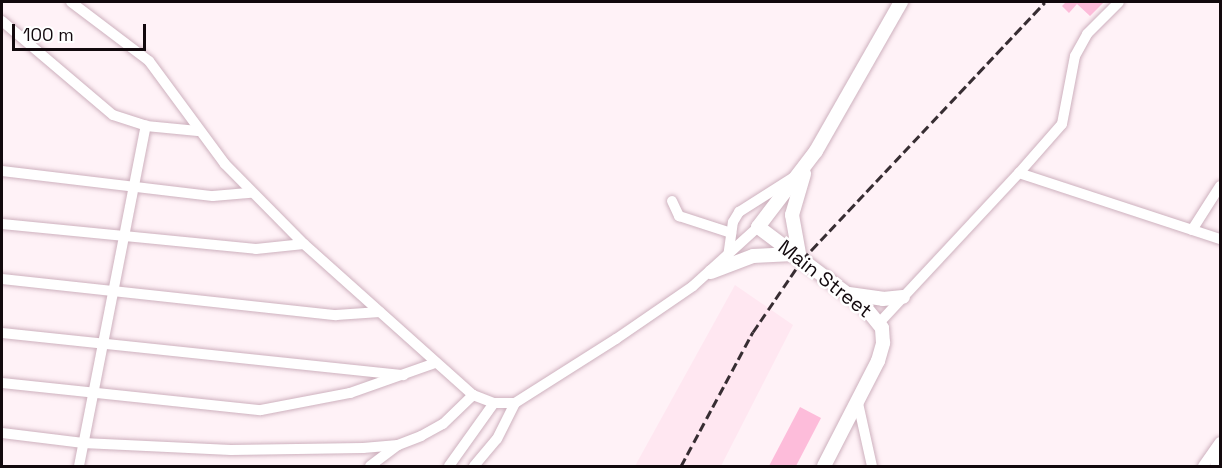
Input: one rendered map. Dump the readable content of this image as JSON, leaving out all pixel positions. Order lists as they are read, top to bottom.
{
  "streets": {
    "main road": ["Main Street"]
  },
  "scale_bar": "100 m"
}
